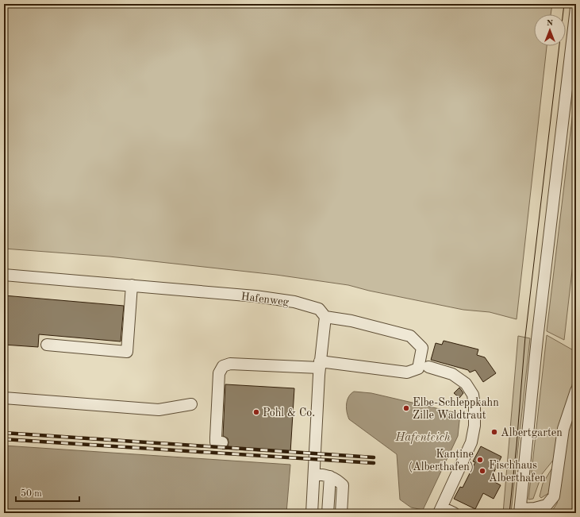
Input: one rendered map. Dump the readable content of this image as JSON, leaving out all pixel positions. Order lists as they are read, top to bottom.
{
  "streets": {
    "street": ["Hafenweg"]
  },
  "water": ["Hafenteich"],
  "places": [
    "Elbe-Schleppkahn Zille Waldtraut",
    "Pohl & Co.",
    "Albertgarten",
    "Kantine (Alberthafen)",
    "Fischhaus Alberthafen"
  ],
  "scale_bar": "50 m",
  "north": "top"
}
